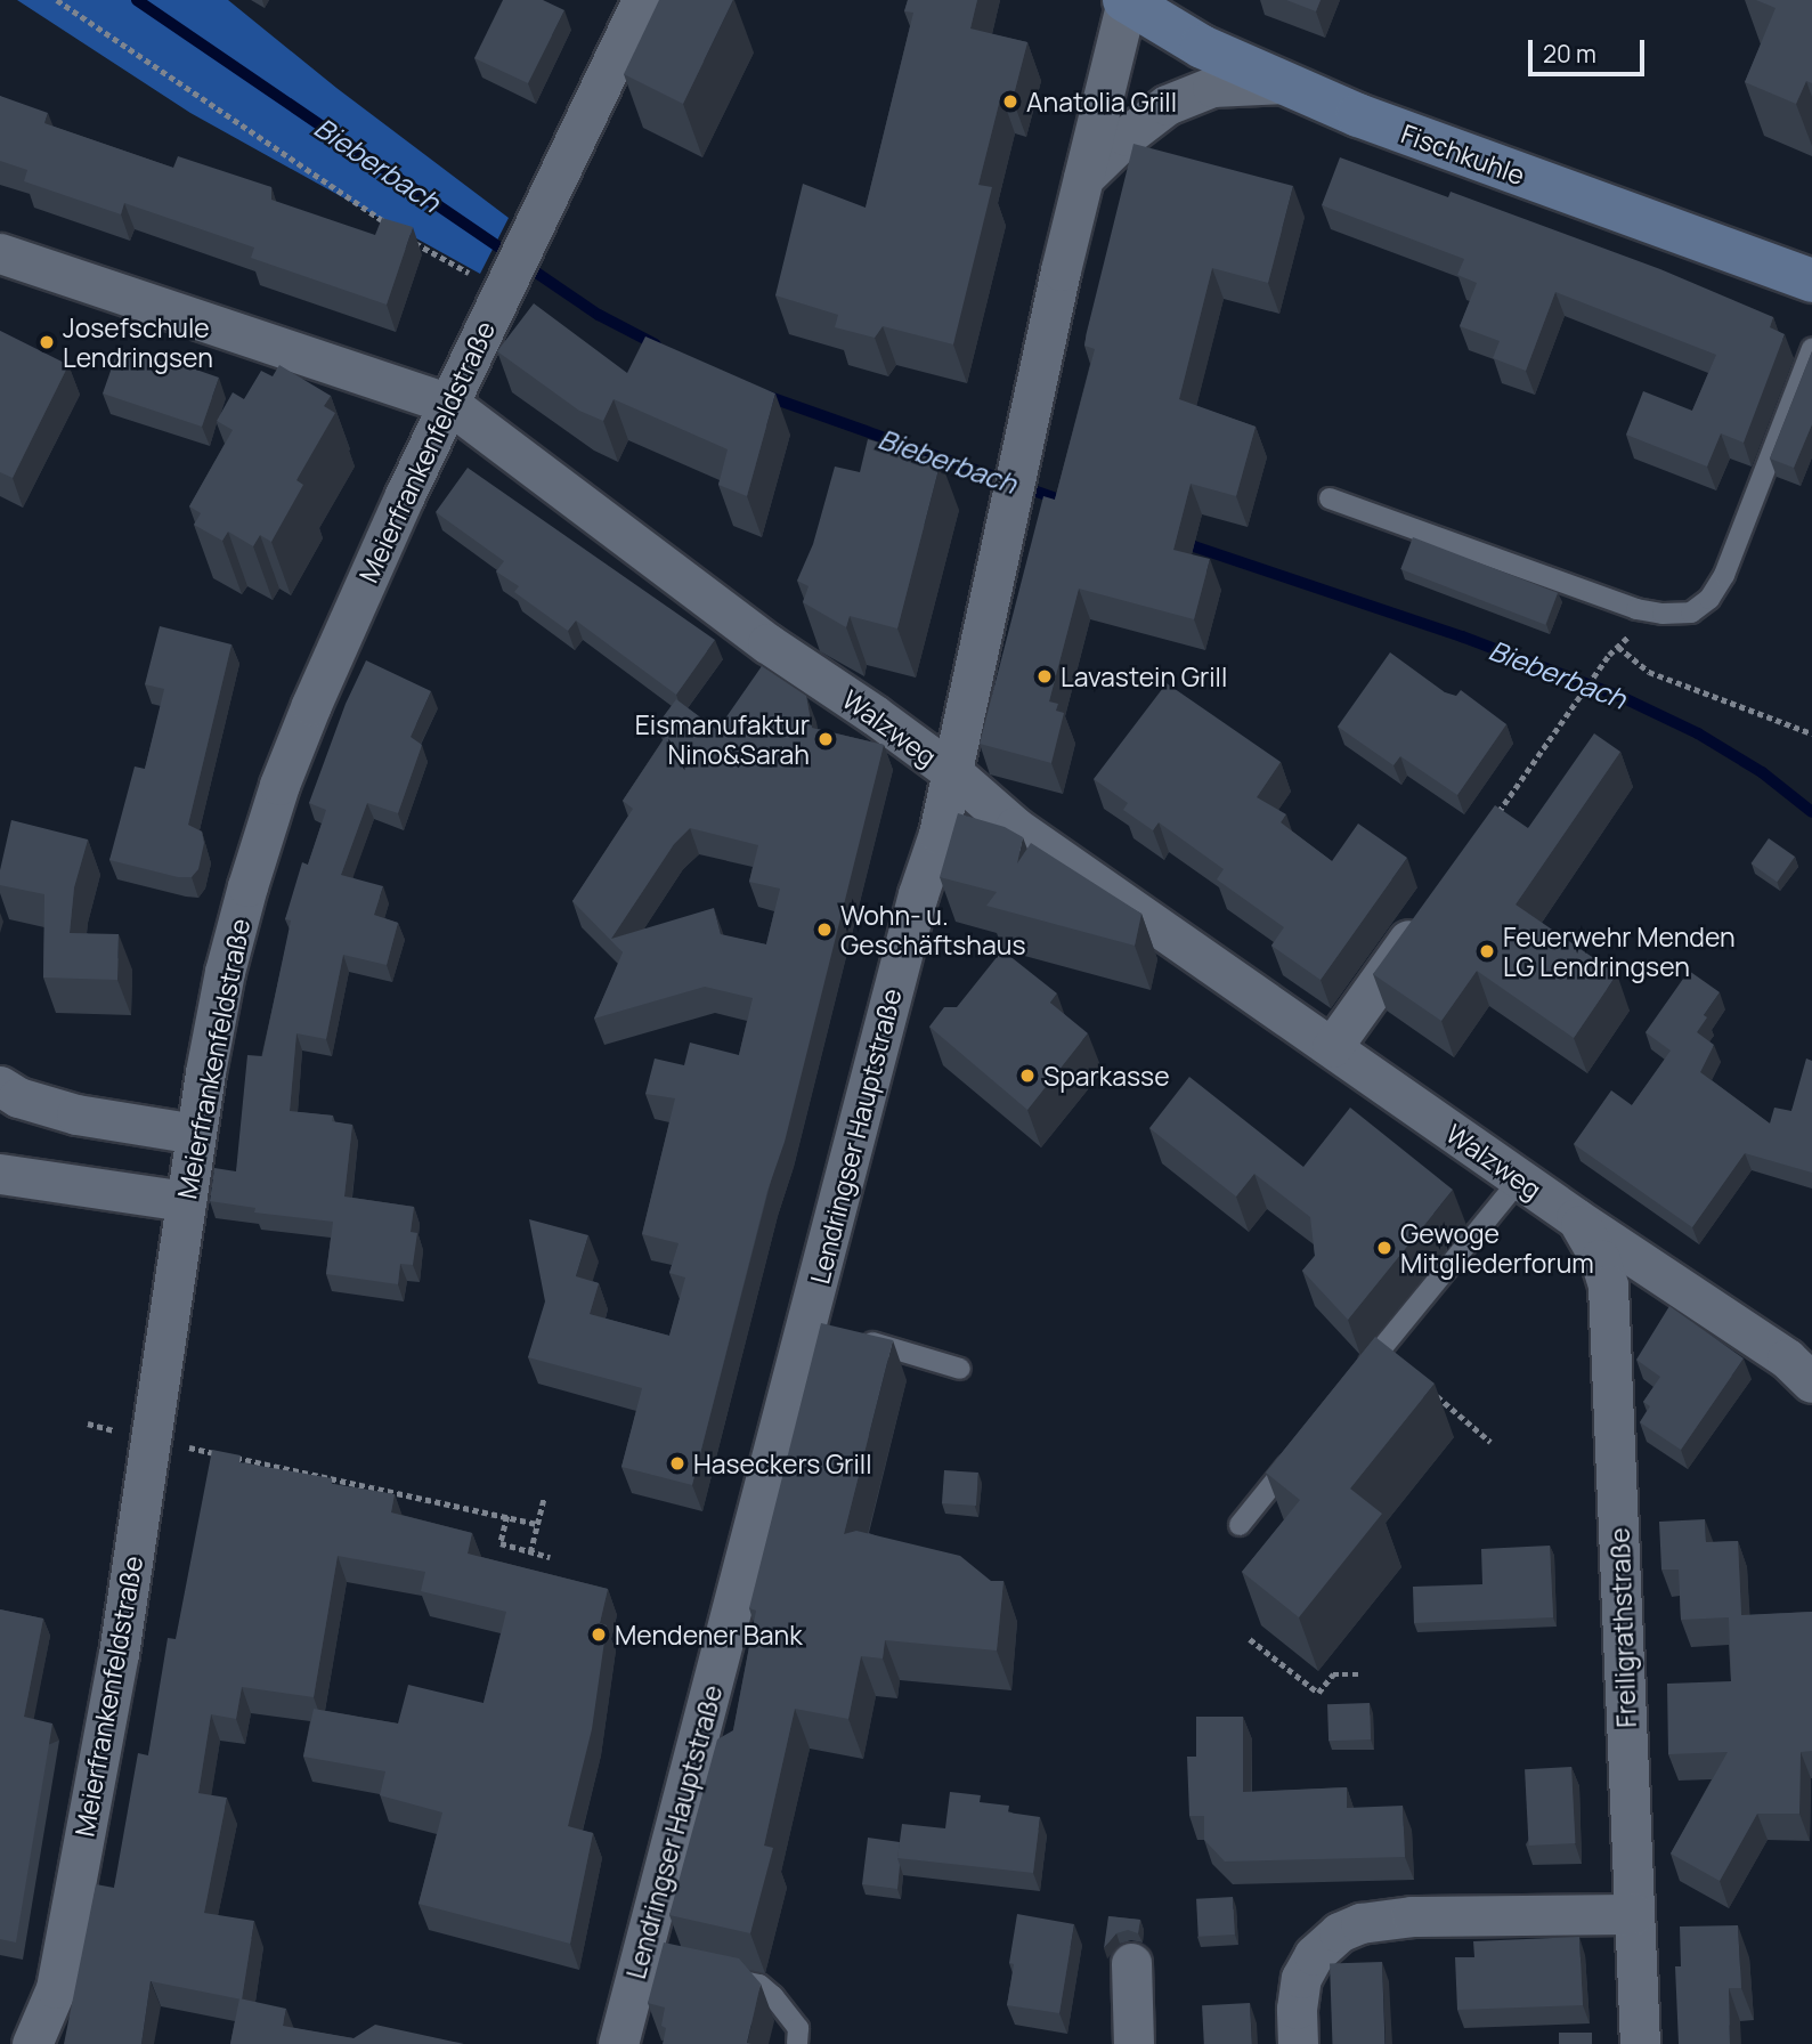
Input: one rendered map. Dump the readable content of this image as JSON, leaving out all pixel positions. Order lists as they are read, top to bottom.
{
  "streets": {
    "main road": ["Fischkuhle"],
    "street": [
      "Meierfrankenfeldstraße",
      "Walzweg",
      "Lendringser Hauptstraße",
      "Freiligrathstraße"
    ]
  },
  "crossings": [
    ["Fischkuhle", "Lendringser Hauptstraße"],
    ["Meierfrankenfeldstraße", "Walzweg"],
    ["Walzweg", "Lendringser Hauptstraße"],
    ["Walzweg", "Freiligrathstraße"]
  ],
  "water": ["Bieberbach"],
  "places": [
    "Anatolia Grill",
    "Josefschule Lendringsen",
    "Lavastein Grill",
    "Eismanufaktur Nino&Sarah",
    "Wohn- u. Geschäftshaus",
    "Feuerwehr Menden LG Lendringsen",
    "Sparkasse",
    "Gewoge Mitgliederforum",
    "Haseckers Grill",
    "Mendener Bank"
  ],
  "scale_bar": "20 m"
}
